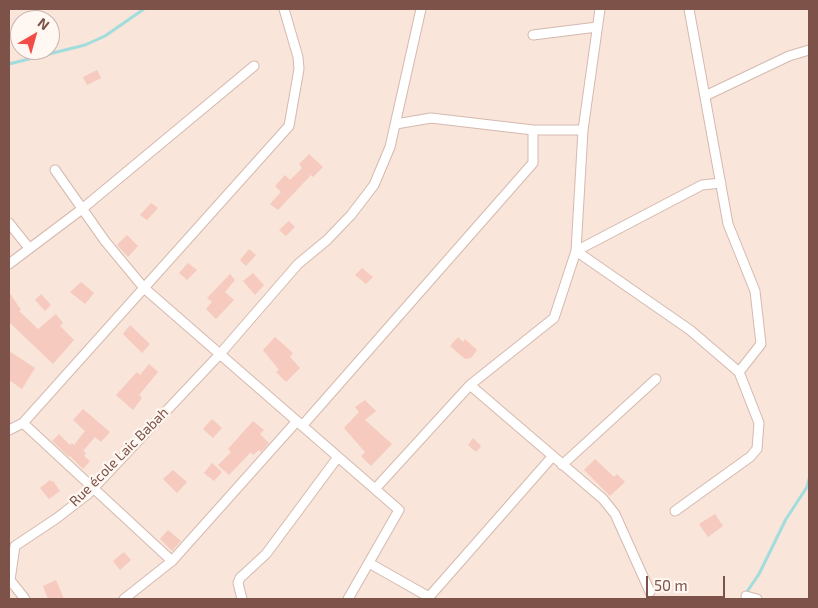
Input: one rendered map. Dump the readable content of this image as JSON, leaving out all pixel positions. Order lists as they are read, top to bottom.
{
  "streets": {
    "street": ["Rue école Laic Babah"]
  },
  "scale_bar": "50 m",
  "north": "top right"
}
